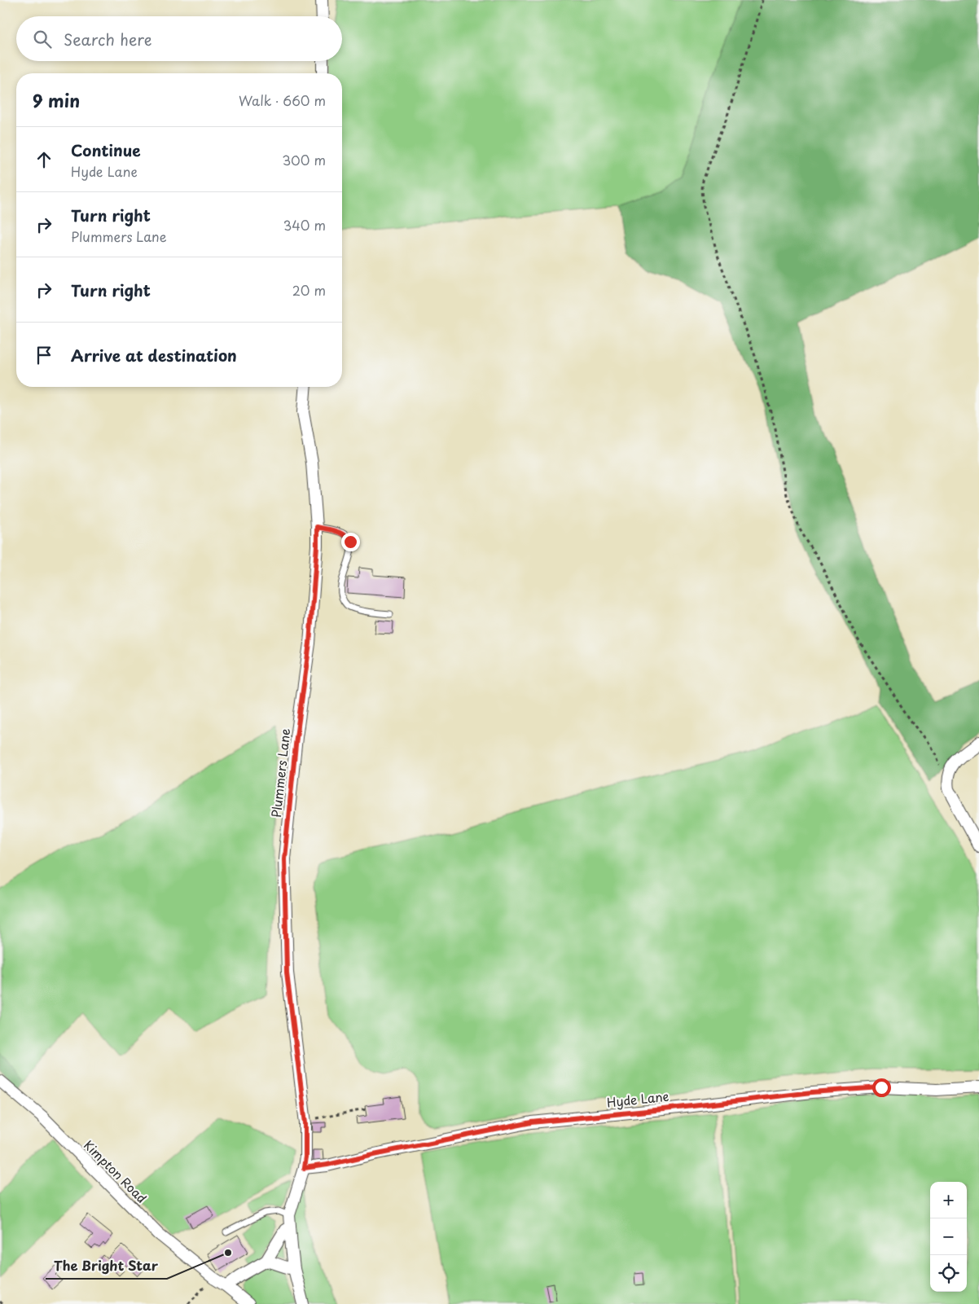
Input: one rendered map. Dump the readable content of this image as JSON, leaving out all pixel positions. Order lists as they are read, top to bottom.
{
  "streets": {
    "street": ["Plummers Lane", "Hyde Lane", "Kimpton Road"]
  },
  "crossings": [
    ["Plummers Lane", "Hyde Lane"]
  ],
  "places": ["The Bright Star"],
  "page": {
    "search": "Search here",
    "heading": ["9 min", "Walk · 660 m"],
    "list": [
      ["Continue", "Hyde Lane", "300 m"],
      ["Turn right", "Plummers Lane", "340 m"],
      ["Turn right", "20 m"],
      "Arrive at destination"
    ],
    "map_buttons": ["+", "−"]
  }
}
